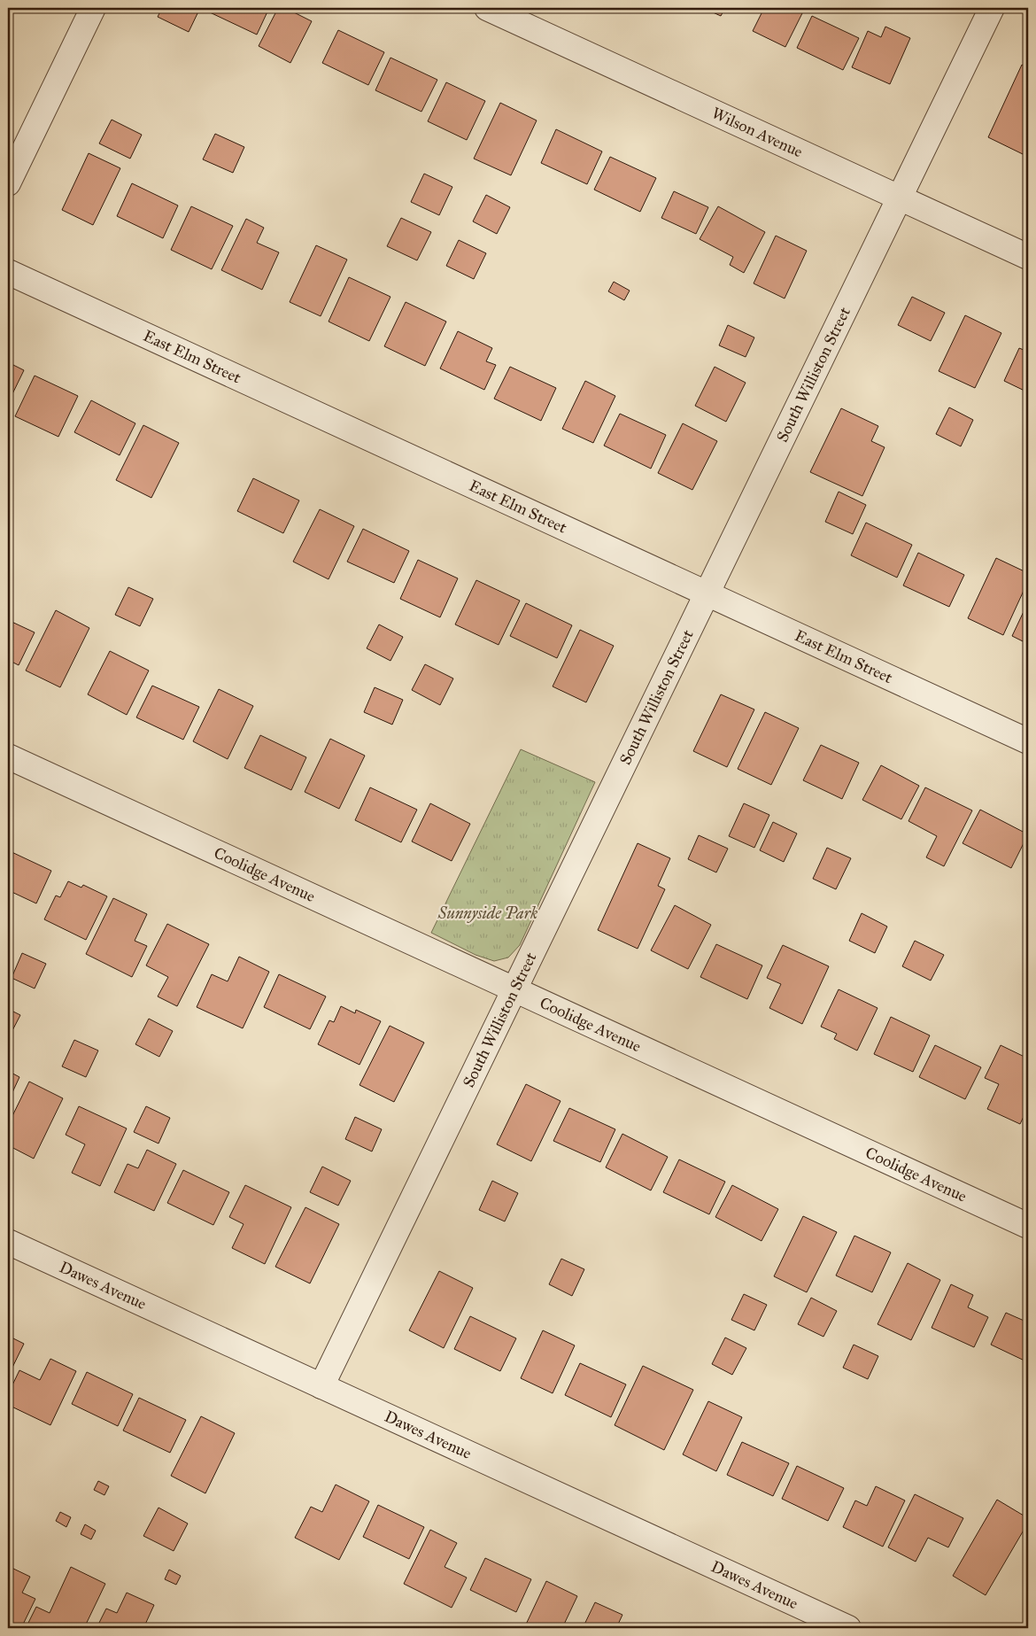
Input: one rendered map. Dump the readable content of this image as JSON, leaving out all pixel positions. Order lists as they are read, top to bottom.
{
  "streets": {
    "street": [
      "Wilson Avenue",
      "East Elm Street",
      "South Williston Street",
      "Coolidge Avenue",
      "Dawes Avenue"
    ]
  },
  "crossings": [
    ["Wilson Avenue", "South Williston Street"],
    ["East Elm Street", "South Williston Street"],
    ["South Williston Street", "Coolidge Avenue"],
    ["South Williston Street", "Dawes Avenue"]
  ],
  "parks": ["Sunnyside Park"]
}
